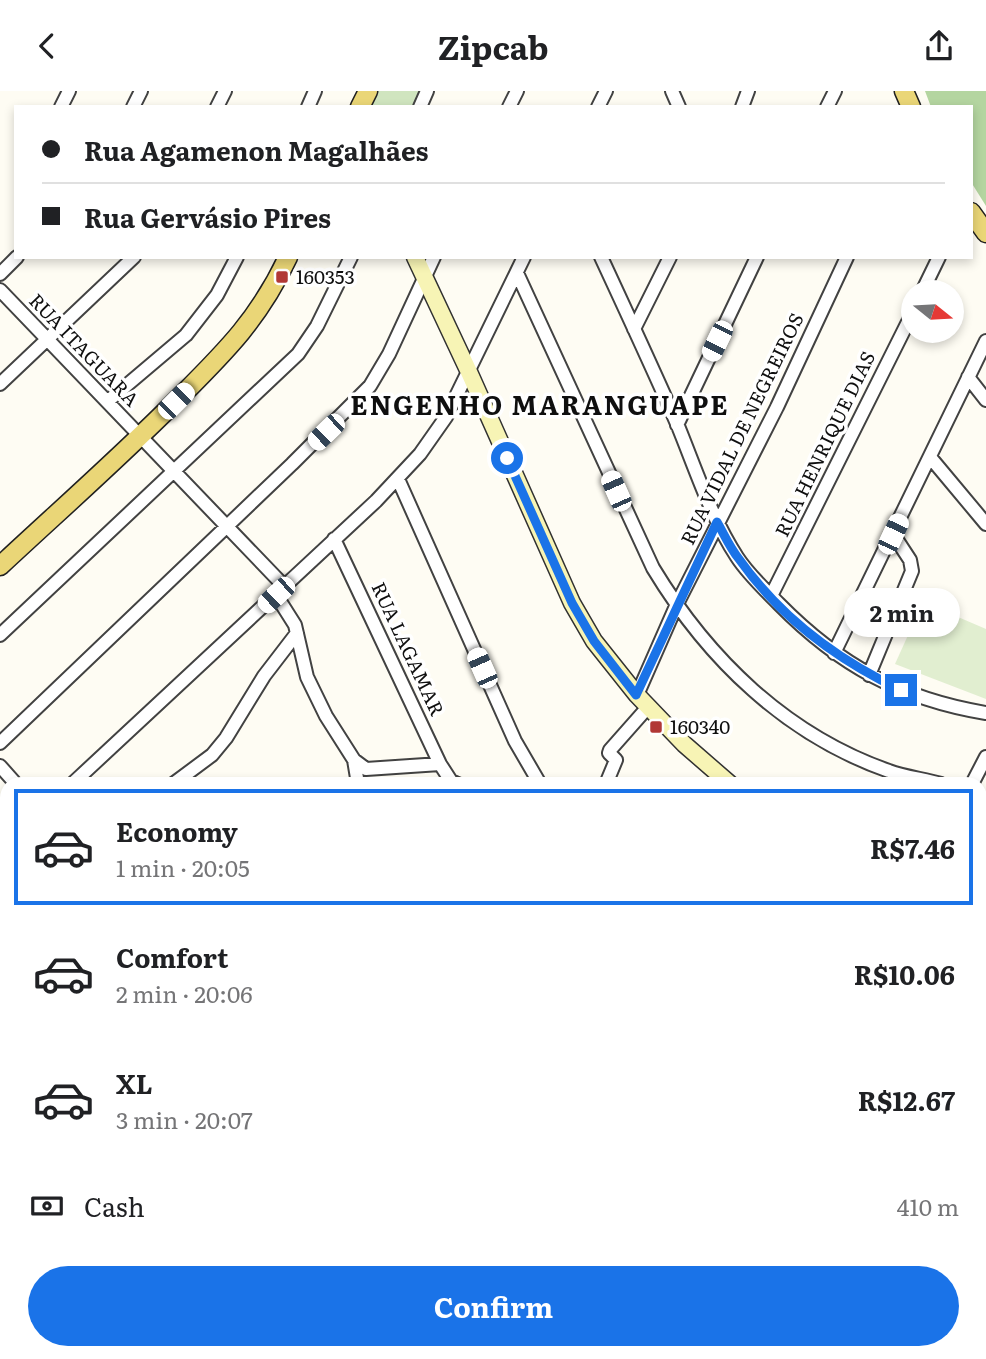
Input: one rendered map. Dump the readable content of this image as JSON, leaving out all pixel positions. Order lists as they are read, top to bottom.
{
  "streets": {
    "street": [
      "RUA ITAGUARA",
      "RUA VIDAL DE NEGREIROS",
      "RUA HENRIQUE DIAS",
      "RUA LAGAMAR"
    ]
  },
  "districts": ["ENGENHO MARANGUAPE"],
  "places": {
    "transit": ["160353", "160340"]
  },
  "north": "right",
  "page": {
    "header": "Zipcab",
    "banner": ["Rua Agamenon Magalhães", "Rua Gervásio Pires"],
    "bubble": "2 min",
    "list": [
      {
        "name": "Economy",
        "note": "1 min · 20:05",
        "value": "R$7.46"
      },
      {
        "name": "Comfort",
        "note": "2 min · 20:06",
        "value": "R$10.06"
      },
      {
        "name": "XL",
        "note": "3 min · 20:07",
        "value": "R$12.67"
      }
    ],
    "pay": ["Cash", "410 m"],
    "buttons": "Confirm"
  }
}
